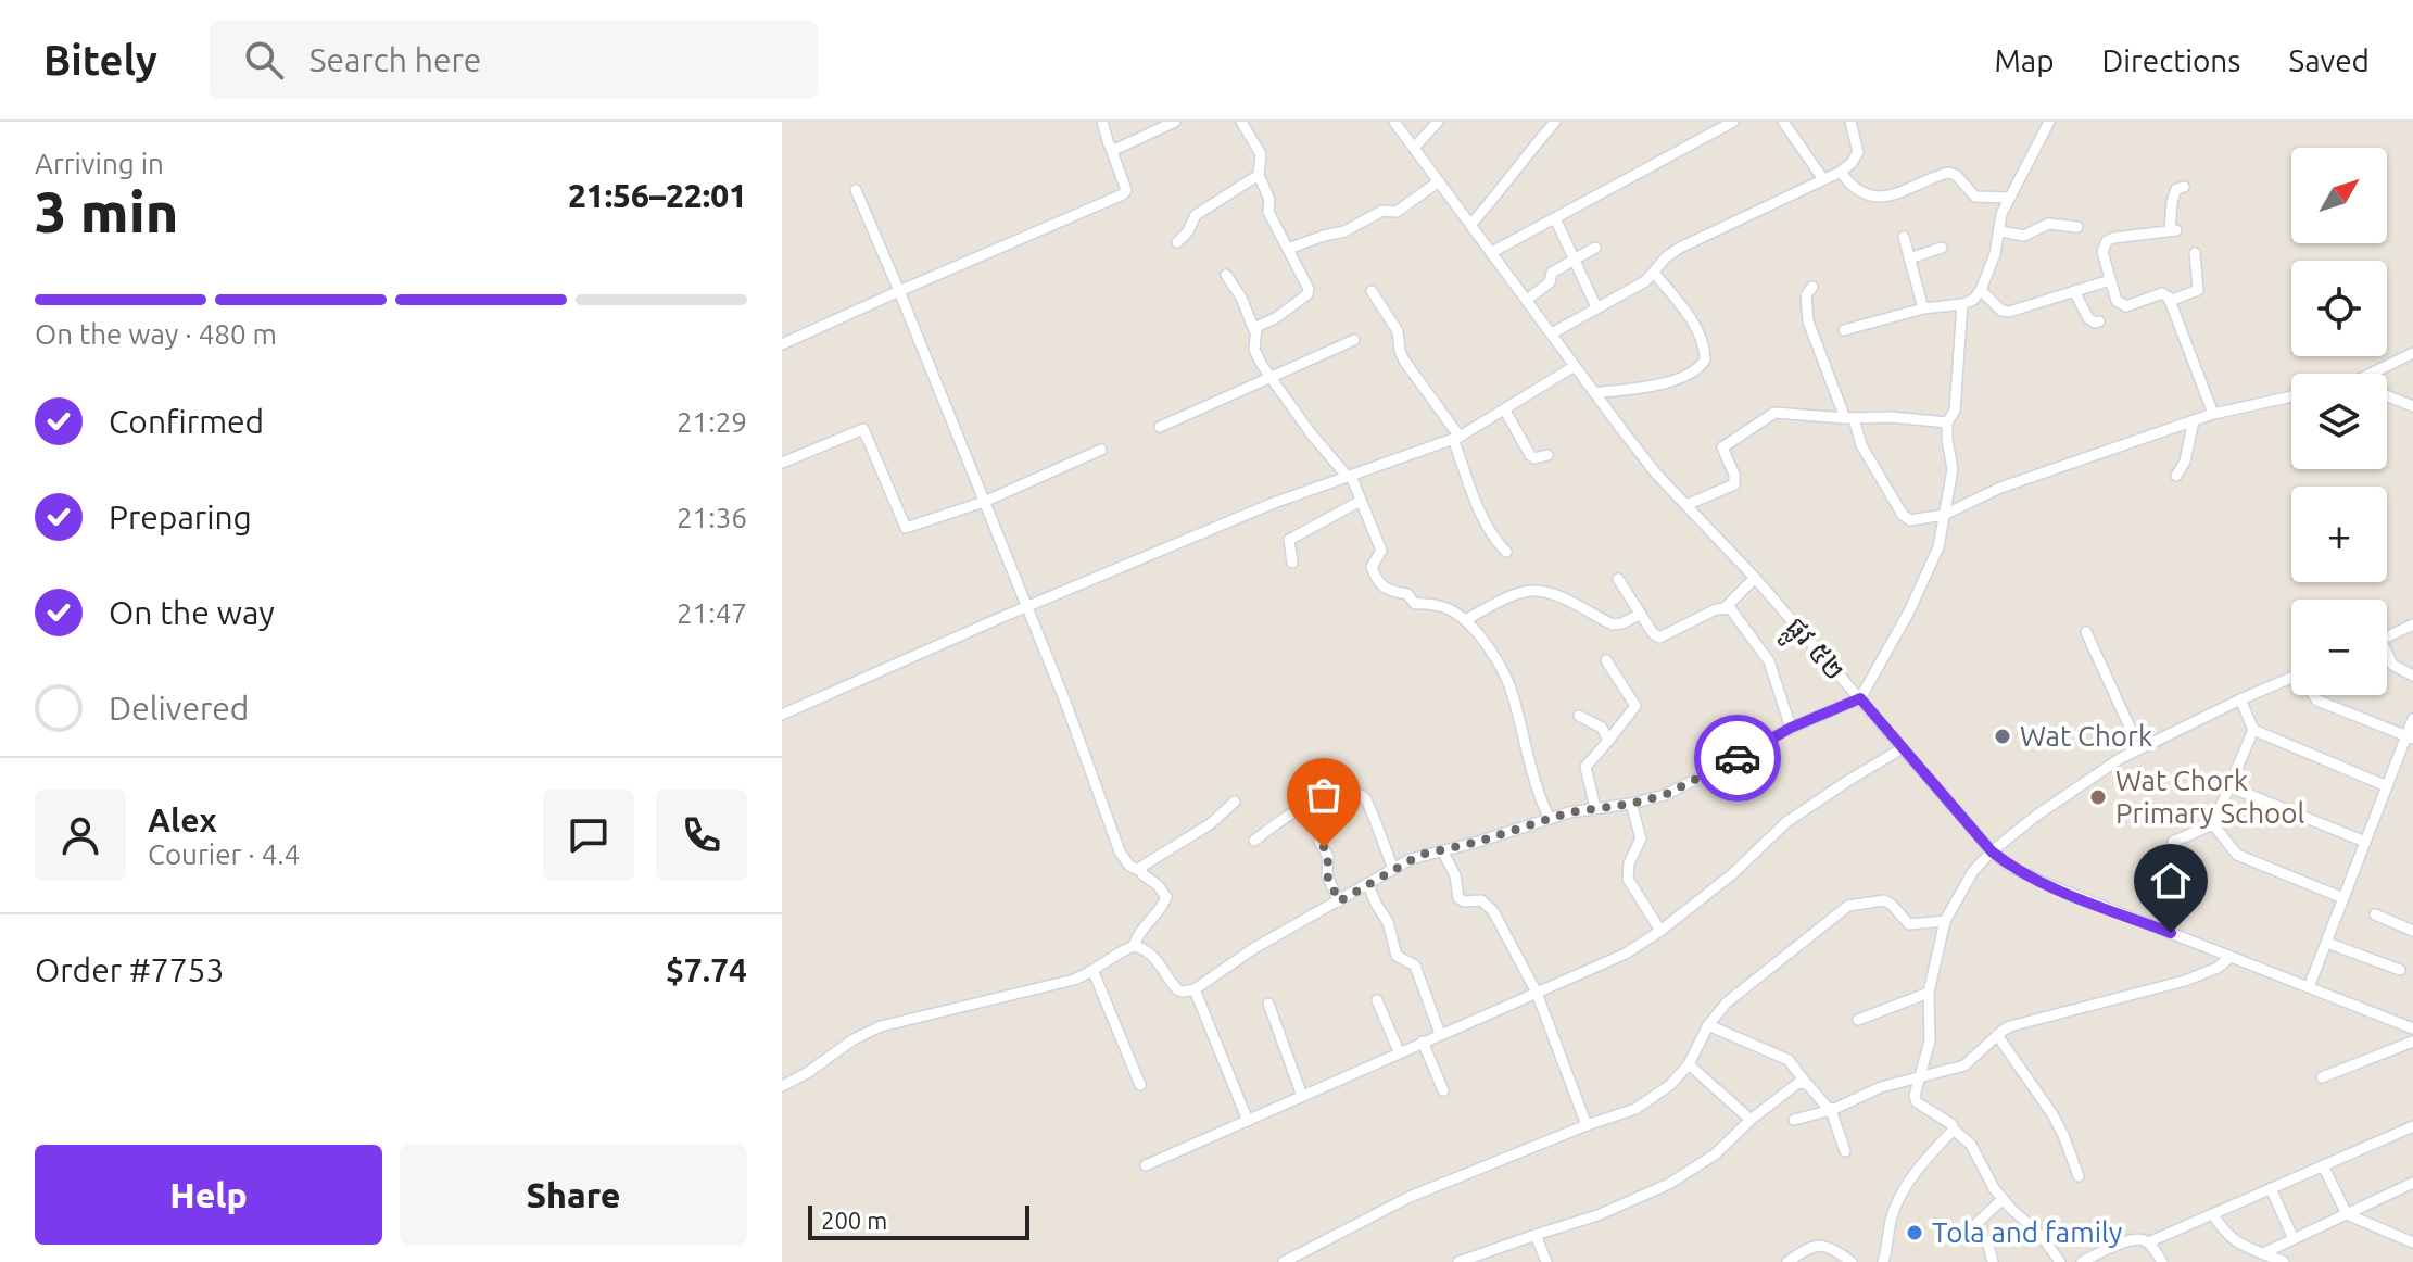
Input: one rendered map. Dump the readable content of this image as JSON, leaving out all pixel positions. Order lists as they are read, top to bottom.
{
  "streets": {
    "street": ["ផ្លូវ ៥២"]
  },
  "places": ["Wat Chork", "Wat Chork Primary School", "Tola and family"],
  "scale_bar": "200 m",
  "north": "top right",
  "page": {
    "header": "Bitely",
    "search": "Search here",
    "nav": ["Map", "Directions", "Saved"],
    "heading": ["3 min", "Arriving in", "21:56–22:01"],
    "panel": [
      "Alex",
      "Courier · 4.4",
      "Order #7753",
      "$7.74"
    ],
    "map_buttons": ["+", "−"],
    "bar": "On the way · 480 m",
    "list": [
      ["Confirmed", "21:29"],
      ["Preparing", "21:36"],
      ["On the way", "21:47"],
      "Delivered"
    ],
    "buttons": ["Help", "Share"],
    "scale": "200 m"
  }
}
